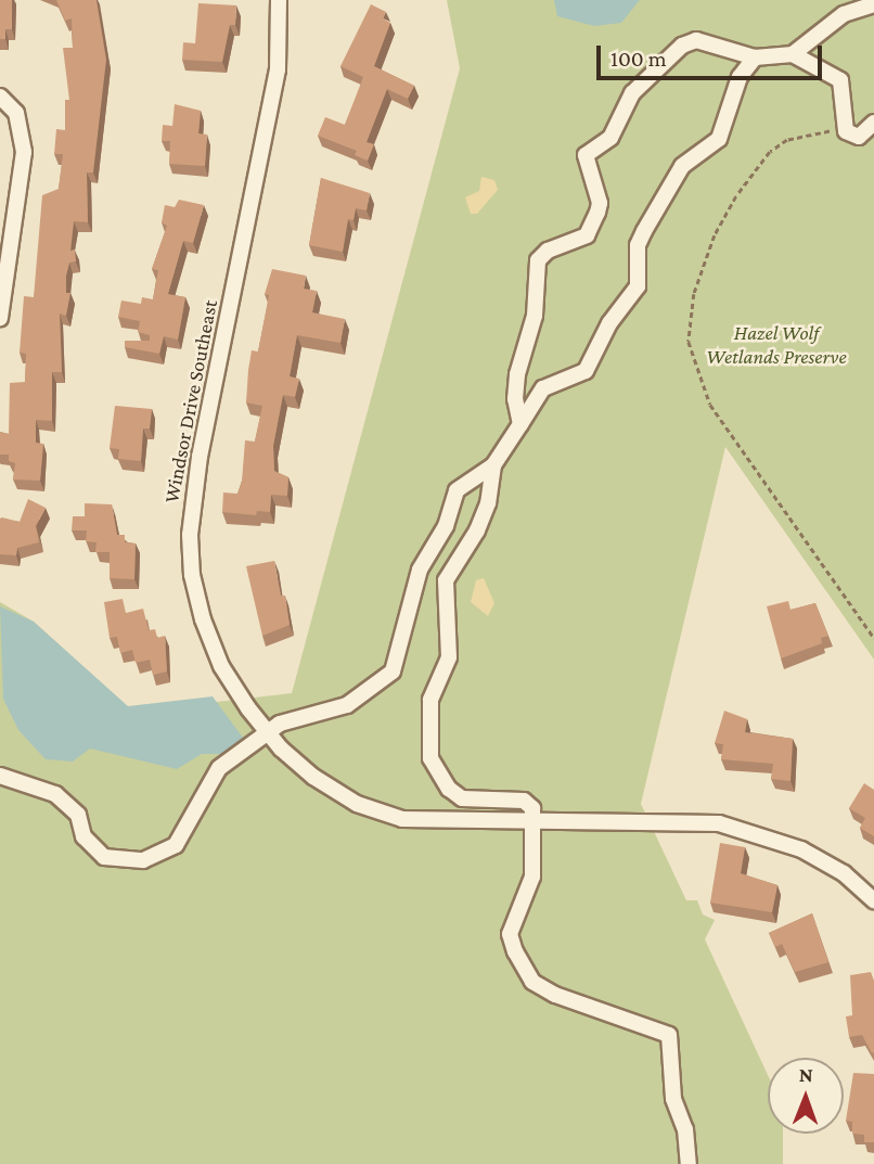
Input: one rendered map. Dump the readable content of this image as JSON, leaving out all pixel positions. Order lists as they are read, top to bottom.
{
  "streets": {
    "street": ["Windsor Drive Southeast"]
  },
  "parks": ["Hazel Wolf Wetlands Preserve"],
  "scale_bar": "100 m",
  "north": "top"
}
